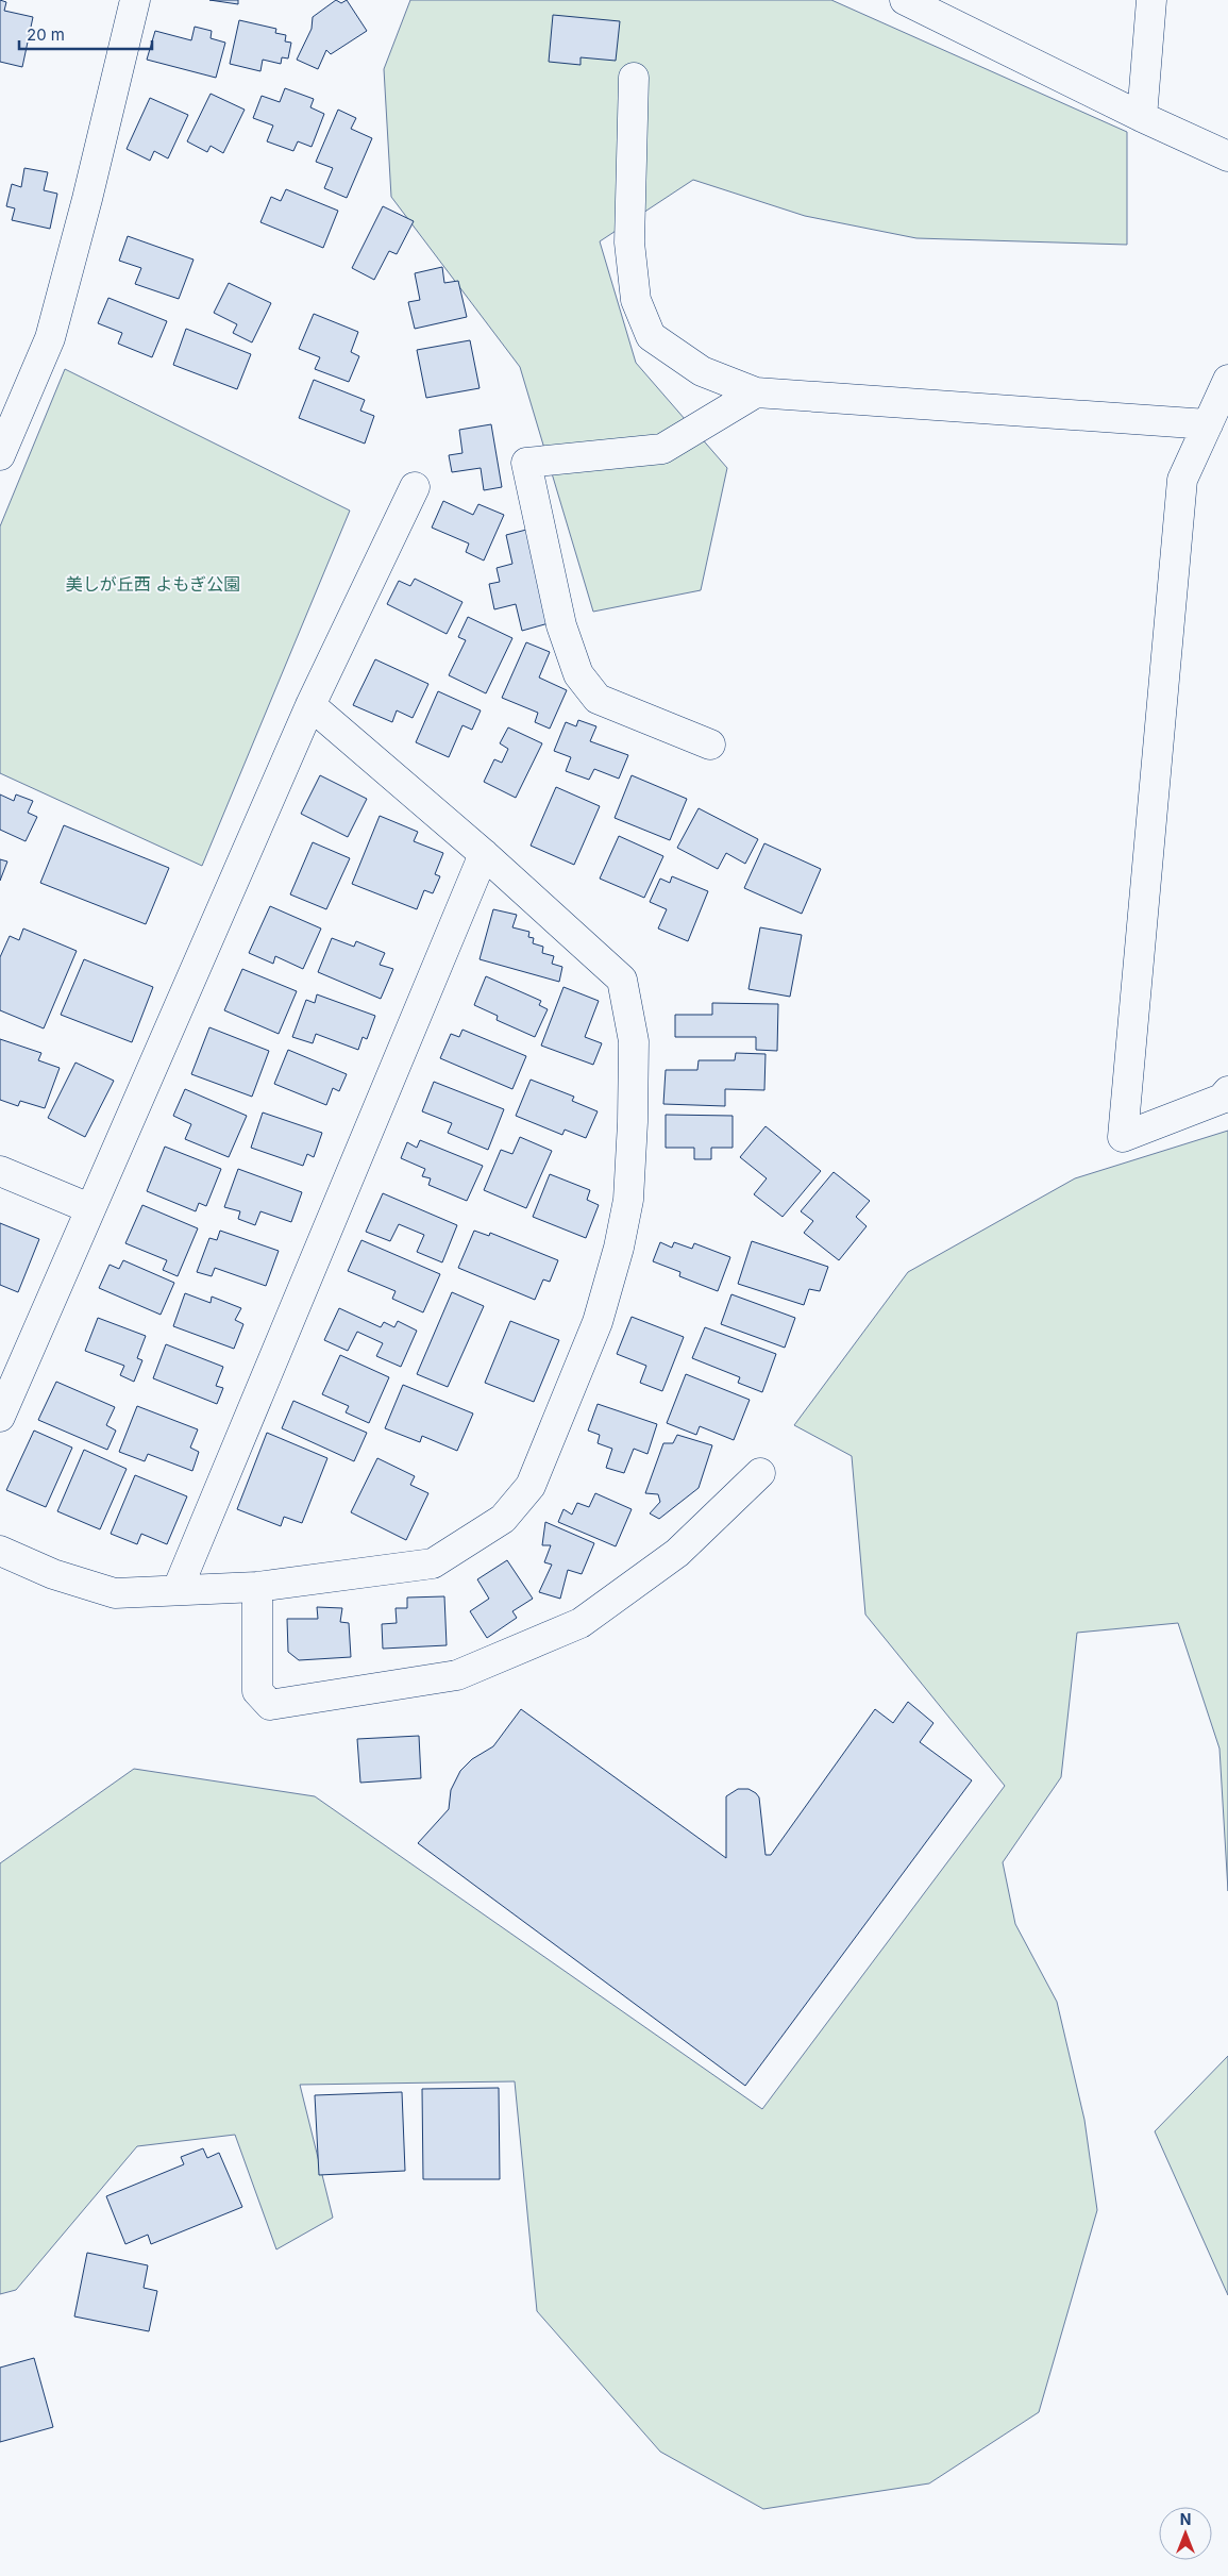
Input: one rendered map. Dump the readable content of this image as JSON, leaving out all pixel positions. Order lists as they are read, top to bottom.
{
  "parks": ["美しが丘西 よもぎ公園"],
  "scale_bar": "20 m",
  "north": "top"
}
